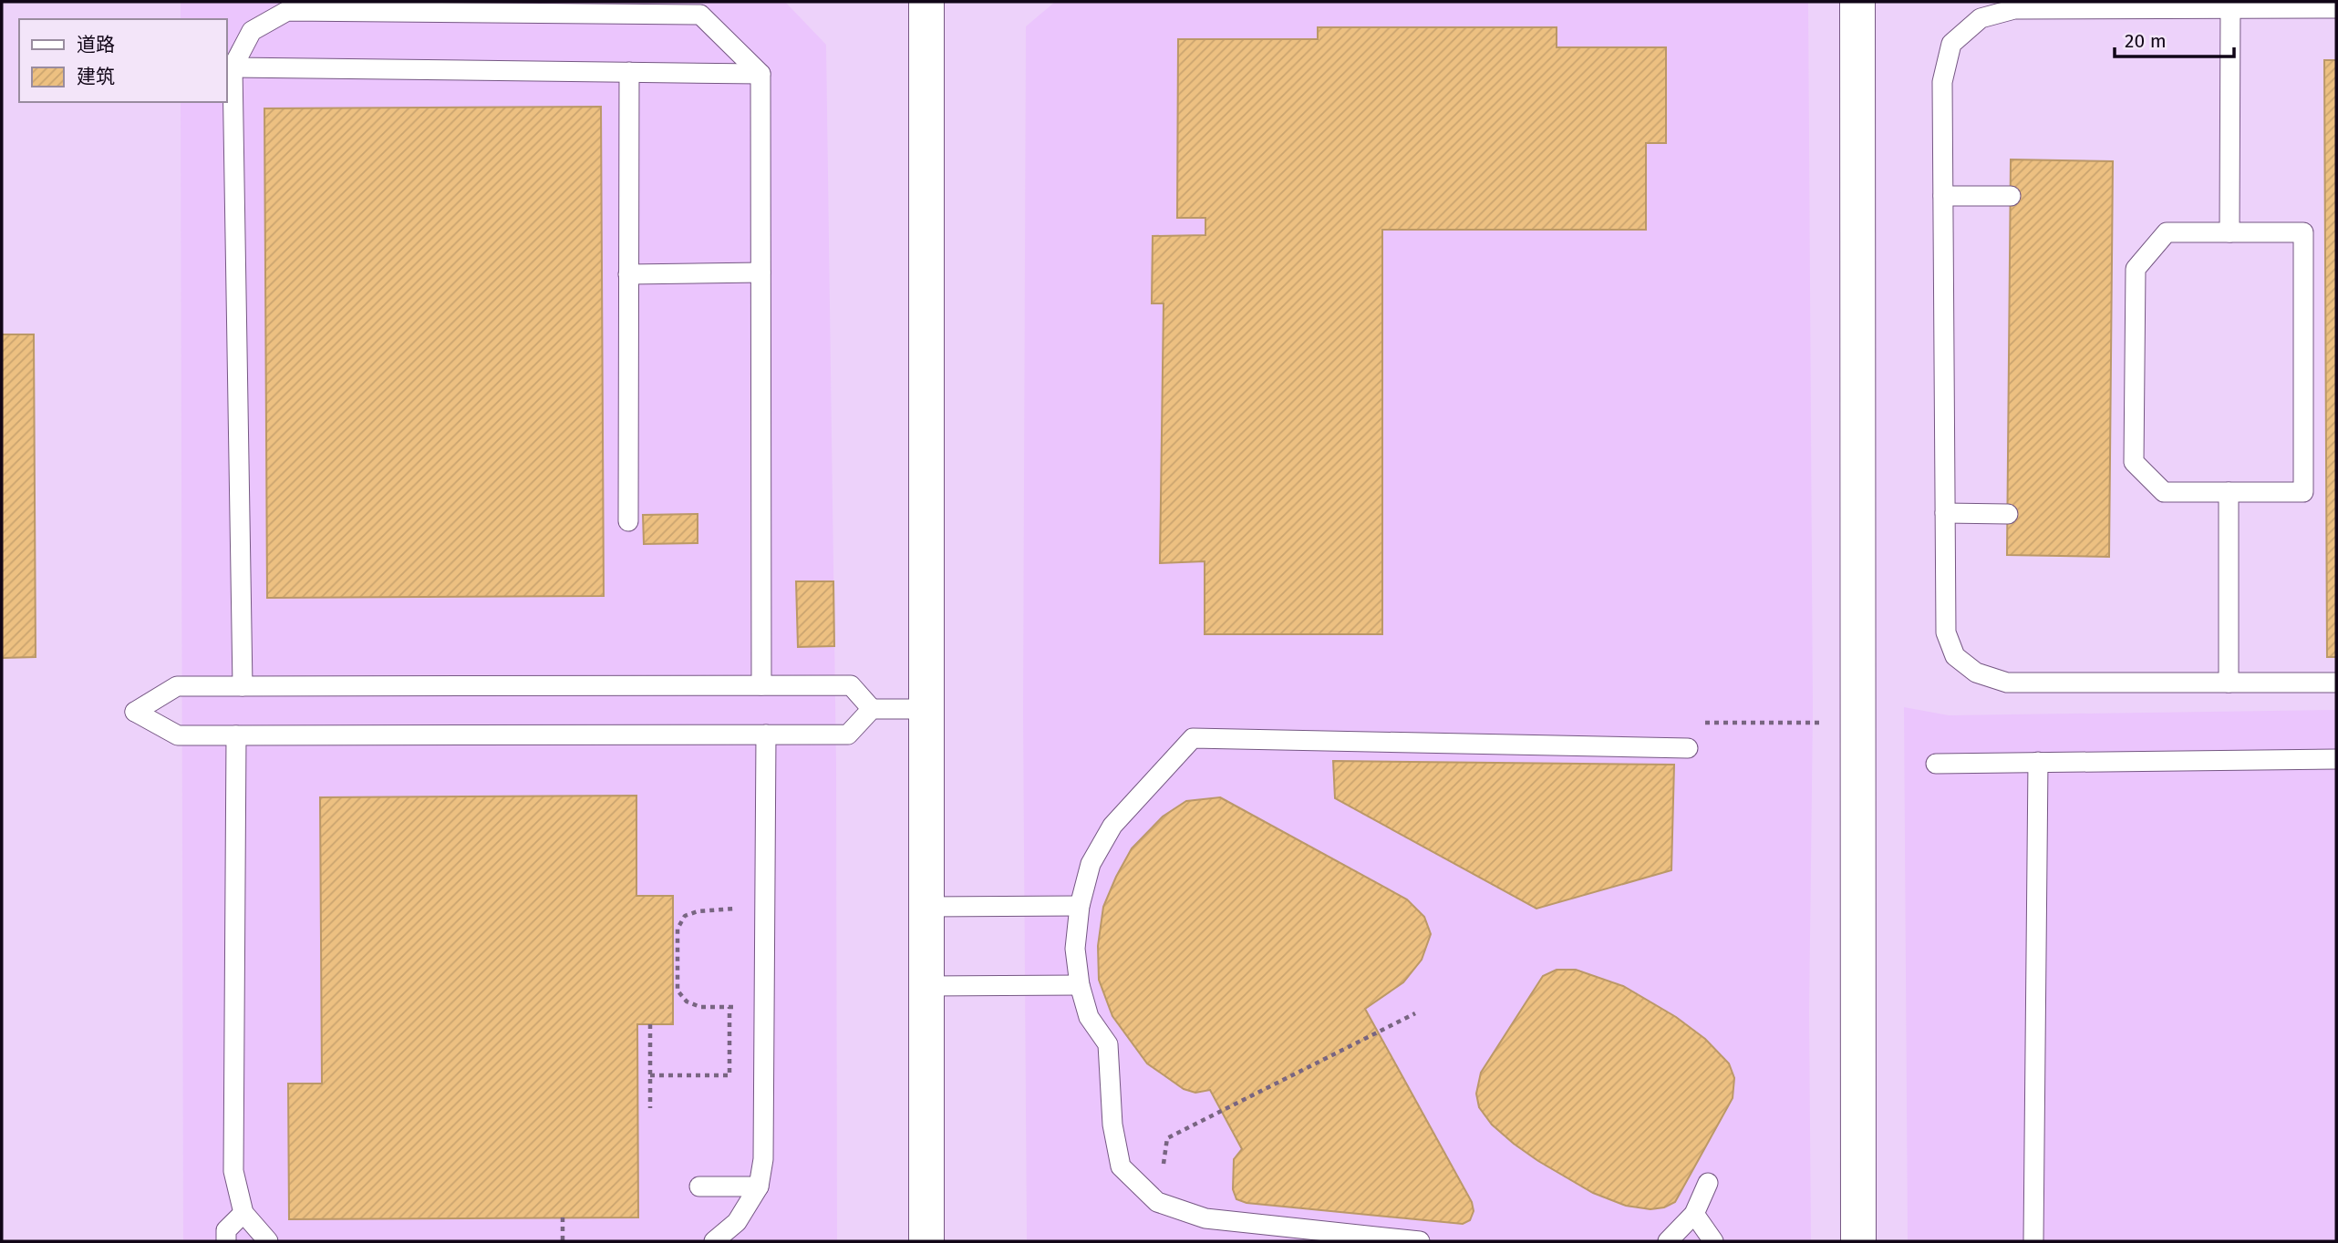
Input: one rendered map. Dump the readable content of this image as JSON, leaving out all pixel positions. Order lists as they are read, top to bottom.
{
  "legend": ["道路", "建筑"],
  "scale_bar": "20 m"
}
